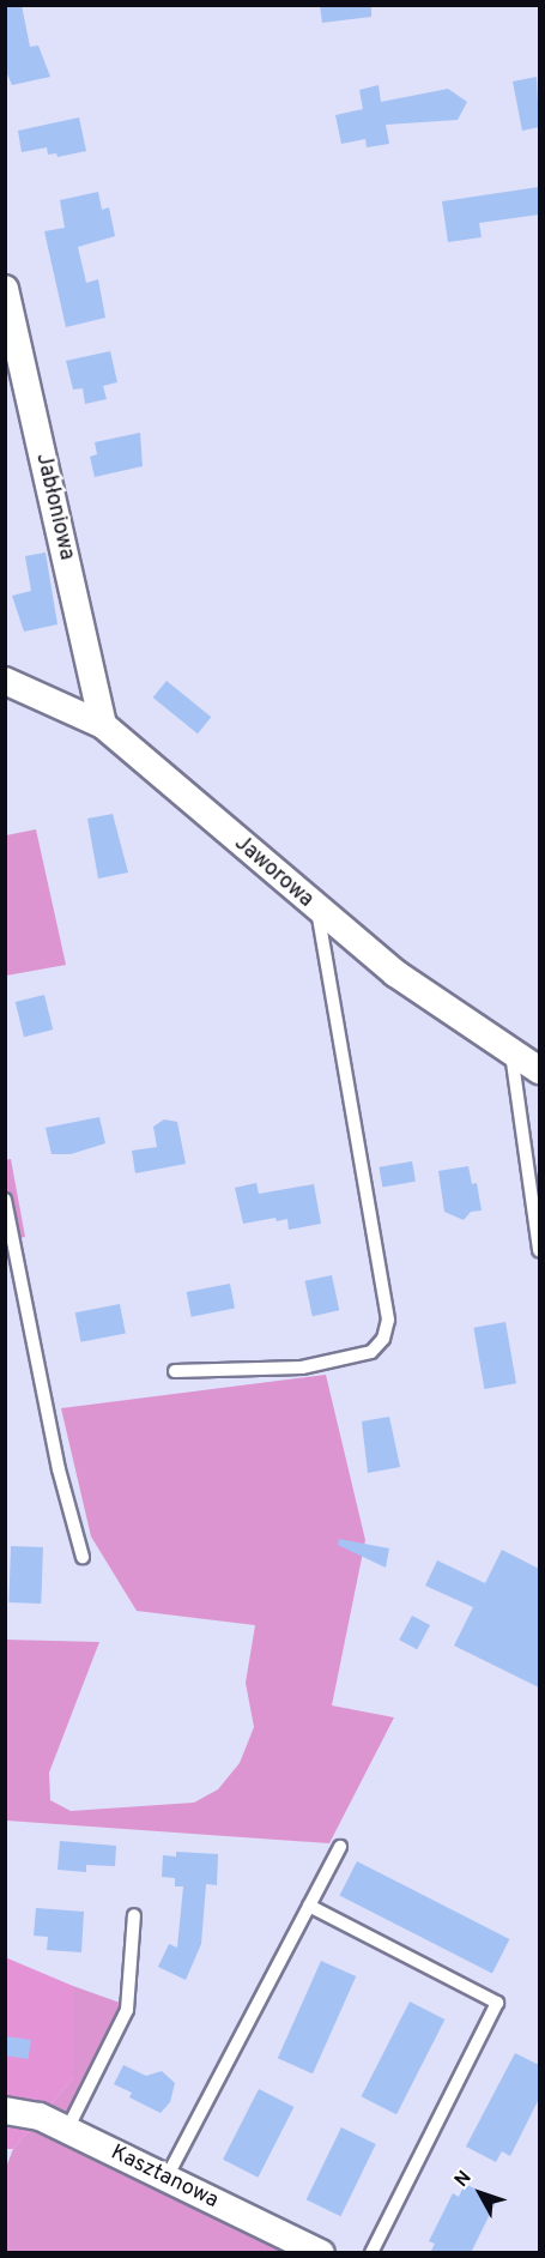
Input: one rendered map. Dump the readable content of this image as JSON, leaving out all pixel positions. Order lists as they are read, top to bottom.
{
  "streets": {
    "street": ["Jabłoniowa", "Jaworowa", "Kasztanowa"]
  },
  "crossings": [
    ["Jabłoniowa", "Jaworowa"]
  ],
  "north": "top left"
}
